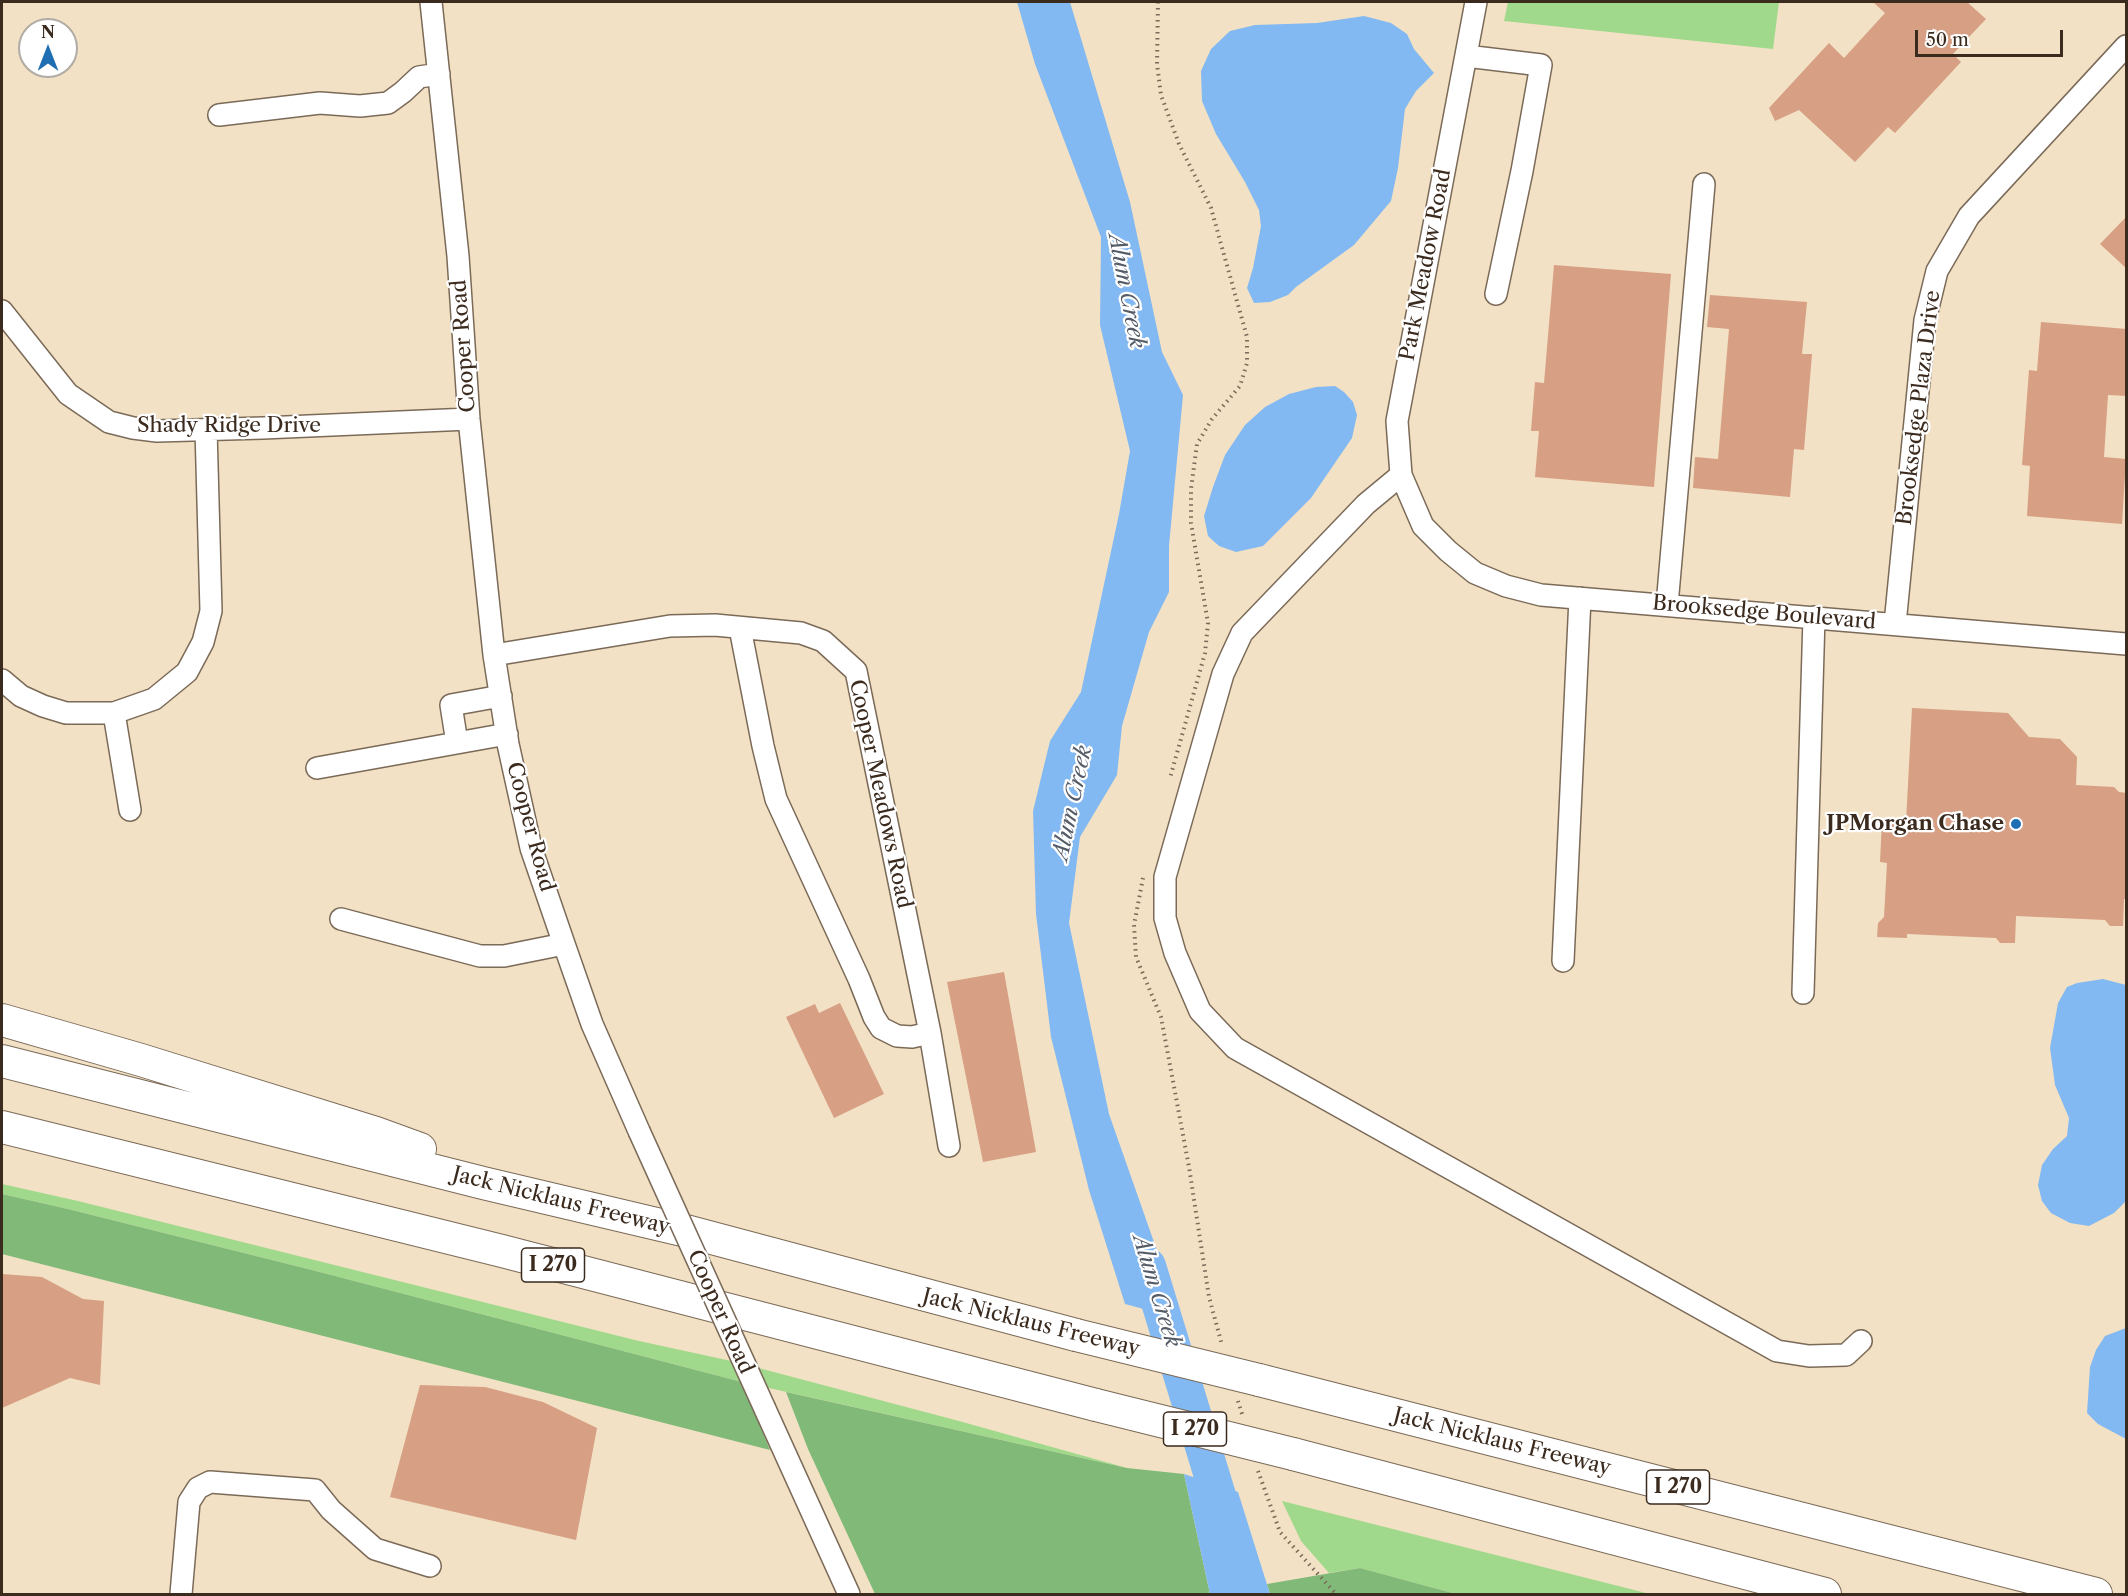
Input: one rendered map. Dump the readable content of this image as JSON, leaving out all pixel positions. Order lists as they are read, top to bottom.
{
  "streets": {
    "highway": ["Jack Nicklaus Freeway", "I 270"],
    "street": [
      "Park Meadow Road",
      "Cooper Road",
      "Brooksedge Plaza Drive",
      "Shady Ridge Drive",
      "Brooksedge Boulevard",
      "Cooper Meadows Road"
    ]
  },
  "crossings": [
    ["Park Meadow Road", "Brooksedge Boulevard"],
    ["Cooper Road", "Shady Ridge Drive"],
    ["Cooper Road", "Cooper Meadows Road"],
    ["Brooksedge Plaza Drive", "Brooksedge Boulevard"]
  ],
  "water": ["Alum Creek"],
  "places": ["JPMorgan Chase"],
  "scale_bar": "50 m",
  "north": "top"
}
